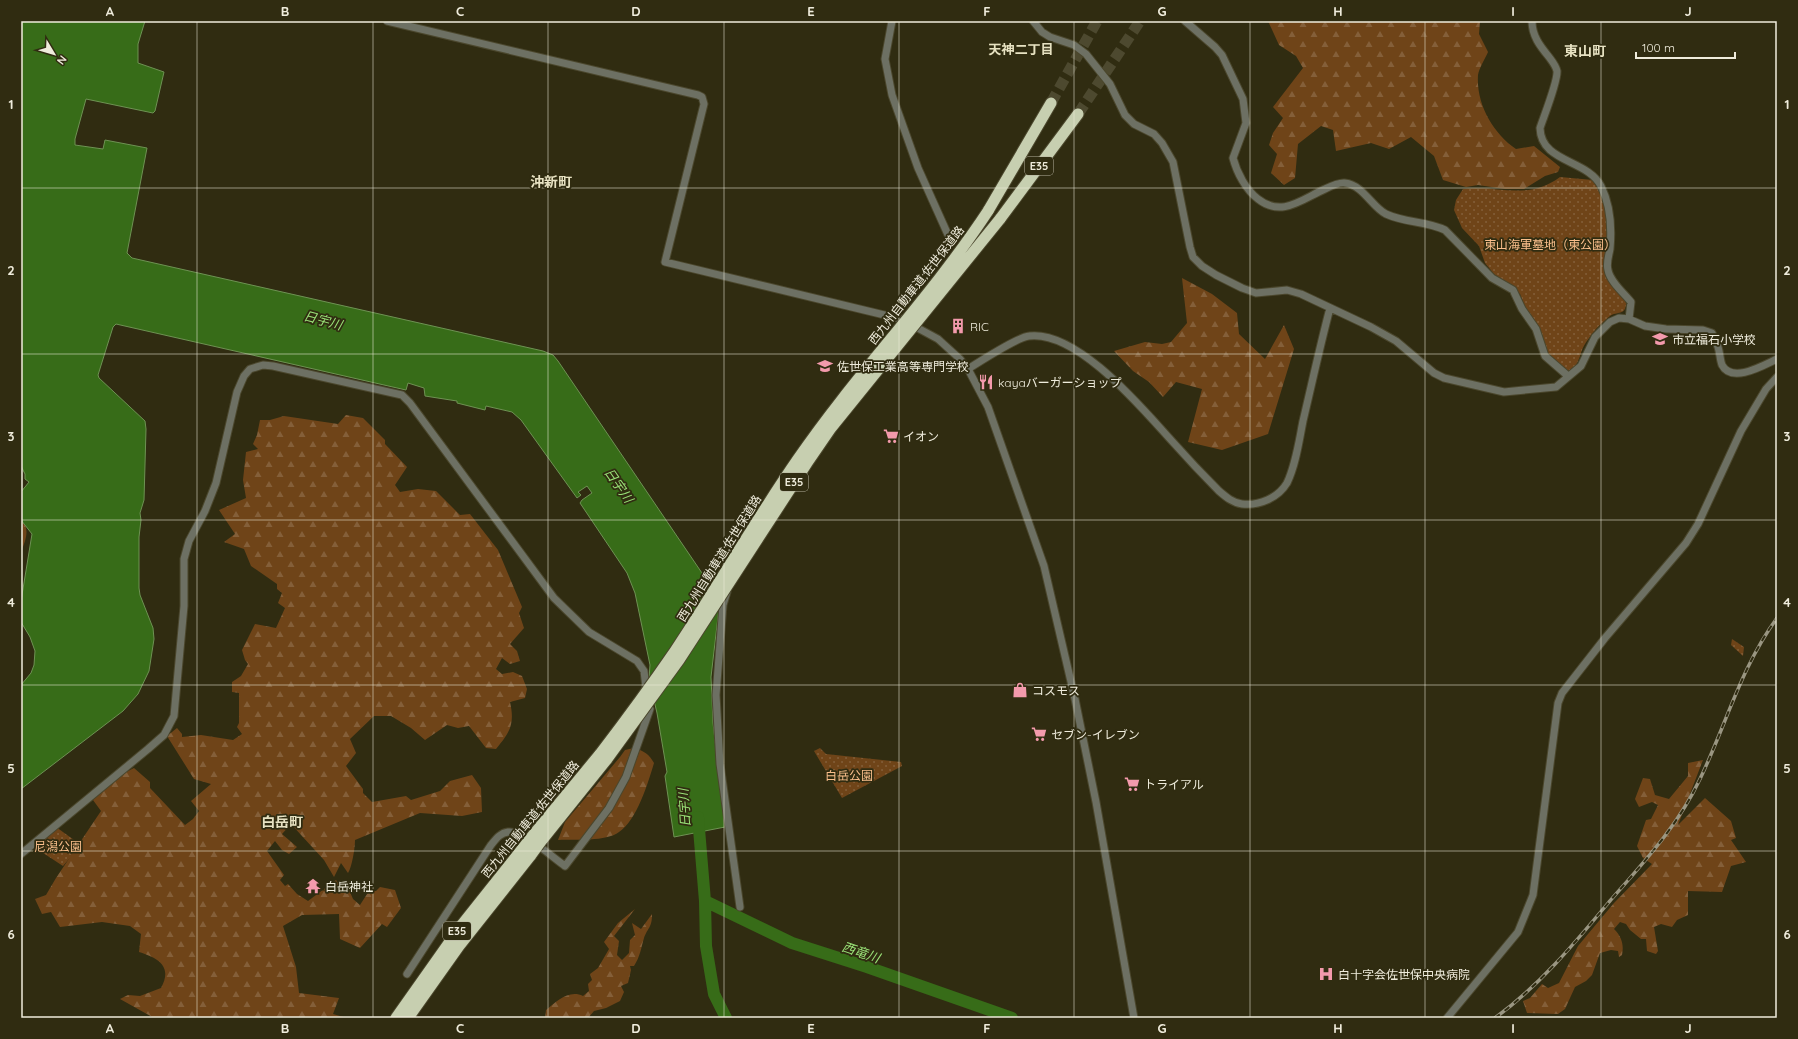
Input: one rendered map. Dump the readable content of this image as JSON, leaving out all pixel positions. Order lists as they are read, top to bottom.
{
  "streets": {
    "highway": ["E35", "西九州自動車道;佐世保道路"]
  },
  "districts": [
    "天神二丁目",
    "東山町",
    "沖新町",
    "白岳町"
  ],
  "water": ["日宇川", "西竜川"],
  "parks": ["東山海軍墓地（東公園）", "白岳公園", "尼潟公園"],
  "places": {
    "building": ["RIC"],
    "school or university": ["市立福石小学校", "佐世保工業高等専門学校"],
    "restaurant": ["kayaバーガーショップ"],
    "supermarket": ["イオン", "セブン-イレブン", "トライアル"],
    "shop": ["コスモス"],
    "temple": ["白岳神社"],
    "hospital": ["白十字会佐世保中央病院"]
  },
  "scale_bar": "100 m",
  "north": "bottom right",
  "grid": {
    "columns": [
      "A",
      "B",
      "C",
      "D",
      "E",
      "F",
      "G",
      "H",
      "I",
      "J"
    ],
    "rows": [
      "1",
      "2",
      "3",
      "4",
      "5",
      "6"
    ]
  }
}
